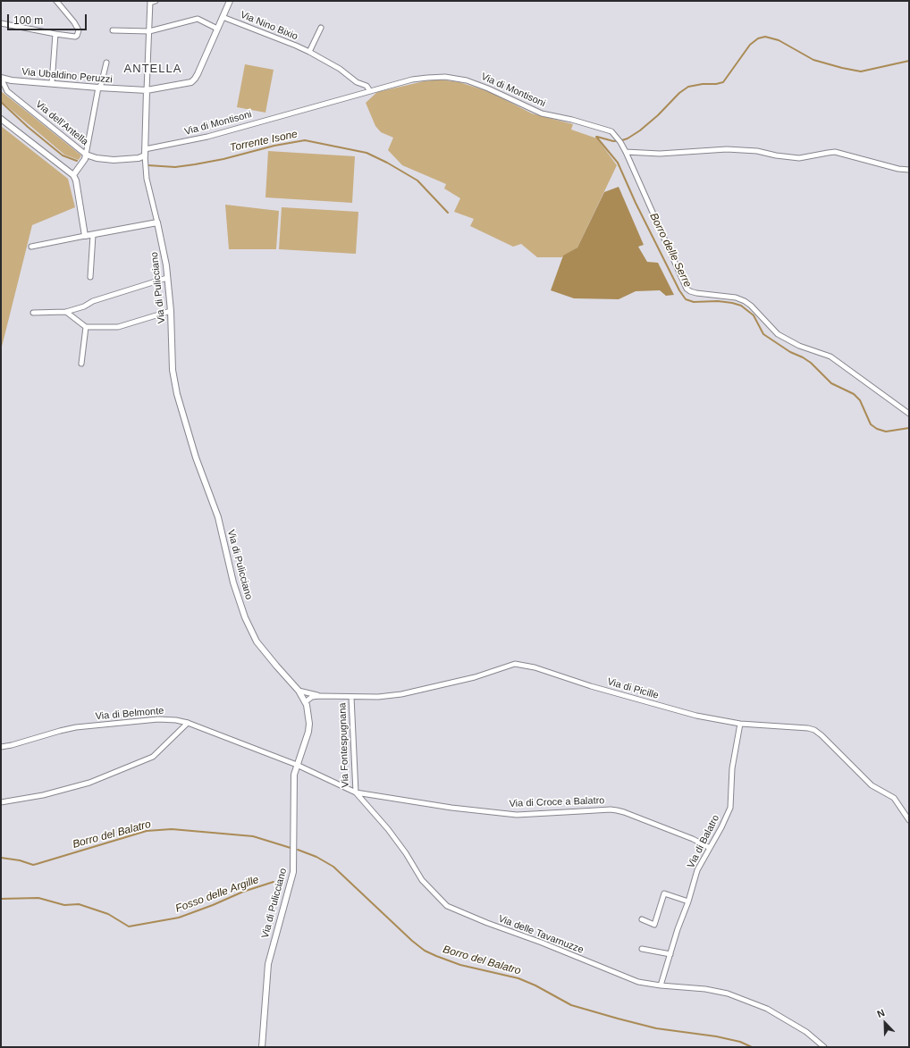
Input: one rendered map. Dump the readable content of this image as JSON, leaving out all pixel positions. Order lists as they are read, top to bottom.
{
  "streets": {
    "street": [
      "Via Nino Bixio",
      "Via Ubaldino Peruzzi",
      "Via di Montisoni",
      "Via dell'Antella",
      "Via di Pulicciano",
      "Via di Picille",
      "Via di Belmonte",
      "Via Fontespugnana",
      "Via di Croce a Balatro",
      "Via di Balatro",
      "Via delle Tavarnuzze"
    ]
  },
  "crossings": [
    ["Via Nino Bixio", "Via Ubaldino Peruzzi"],
    ["Via Nino Bixio", "Via di Montisoni"],
    ["Via Ubaldino Peruzzi", "Via dell'Antella"],
    ["Via dell'Antella", "Via di Pulicciano"],
    ["Via di Pulicciano", "Via di Picille"],
    ["Via di Pulicciano", "Via di Belmonte"],
    ["Via di Pulicciano", "Via delle Tavarnuzze"],
    ["Via di Picille", "Via Fontespugnana"],
    ["Via di Picille", "Via di Balatro"],
    ["Via di Belmonte", "Via delle Tavarnuzze"],
    ["Via Fontespugnana", "Via di Croce a Balatro"],
    ["Via Fontespugnana", "Via delle Tavarnuzze"],
    ["Via di Croce a Balatro", "Via di Balatro"],
    ["Via di Croce a Balatro", "Via delle Tavarnuzze"],
    ["Via di Balatro", "Via delle Tavarnuzze"]
  ],
  "districts": ["ANTELLA"],
  "water": [
    "Torrente Isone",
    "Borro delle Serre",
    "Borro del Balatro",
    "Fosso delle Argille"
  ],
  "scale_bar": "100 m",
  "north": "top left"
}
